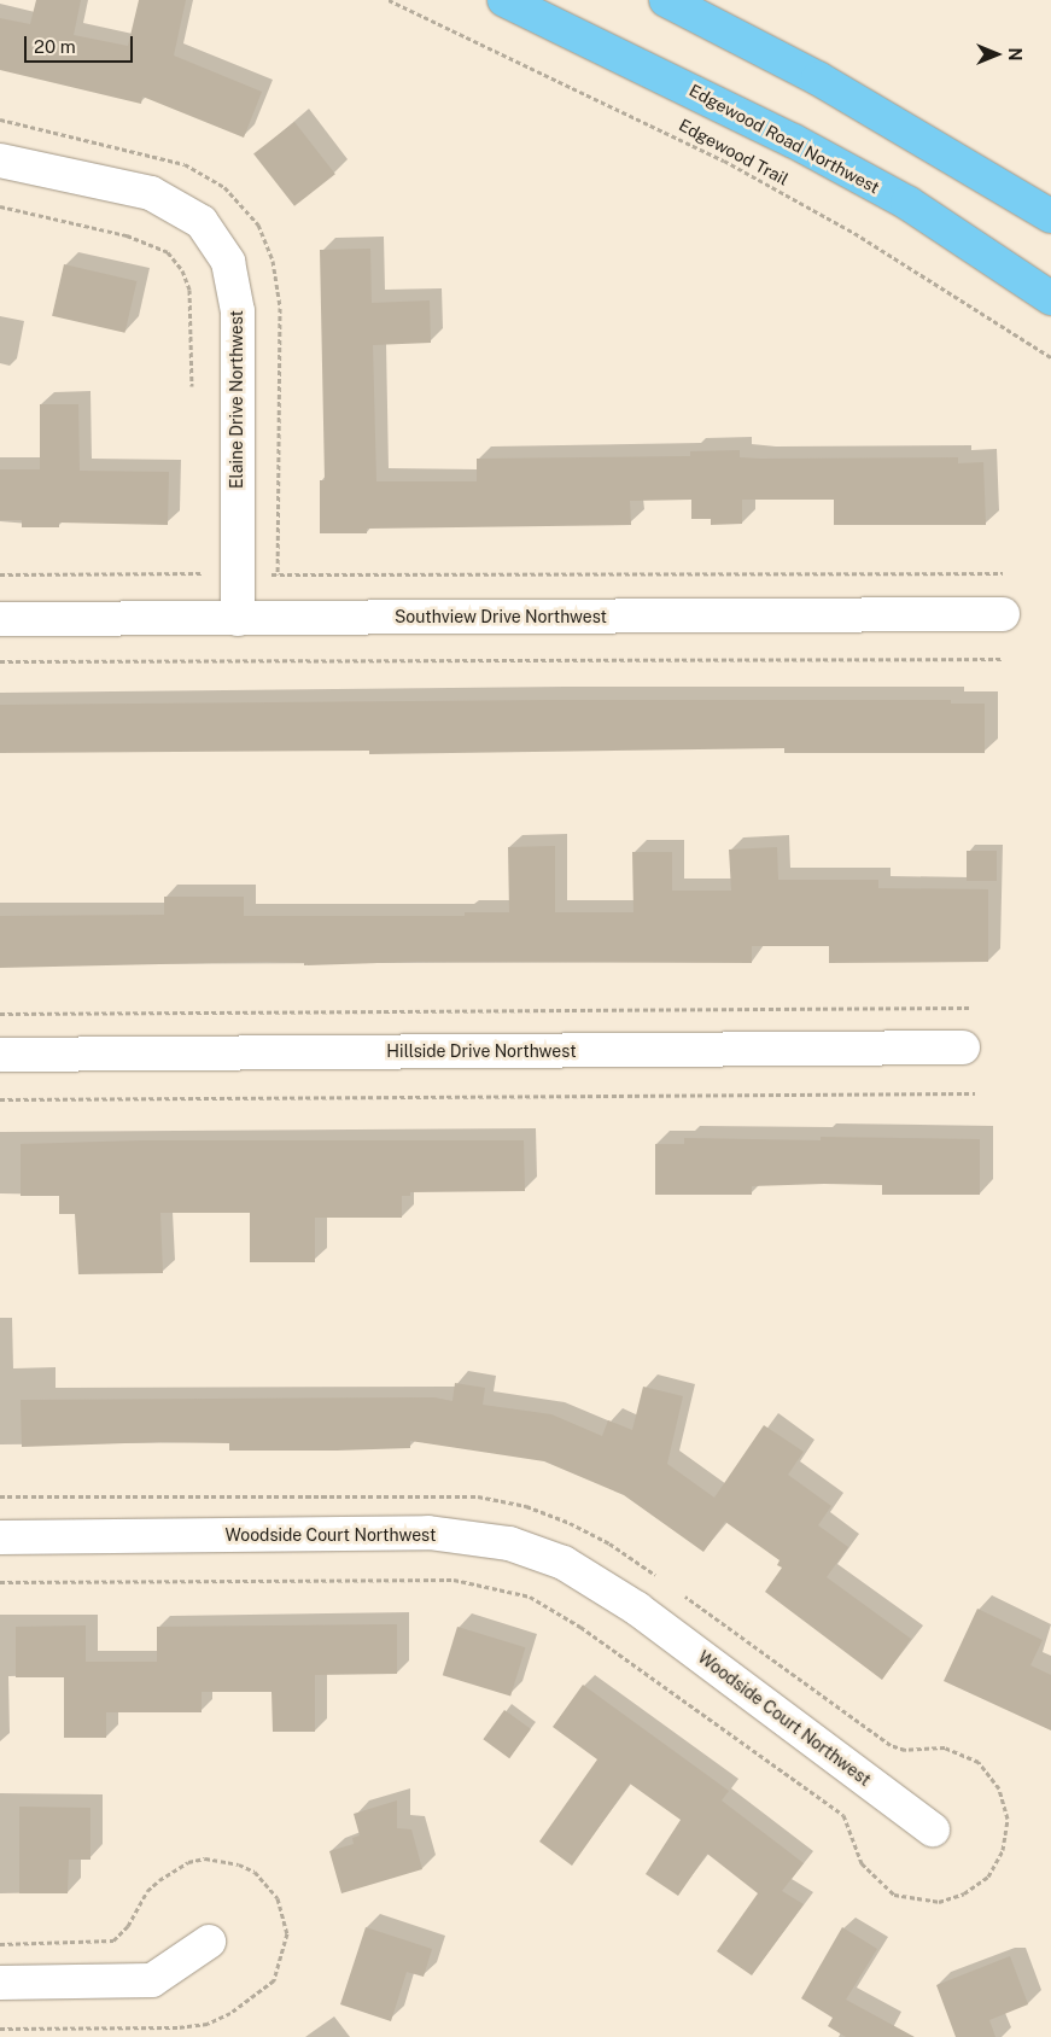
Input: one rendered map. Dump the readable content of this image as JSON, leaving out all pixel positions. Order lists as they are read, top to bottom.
{
  "streets": {
    "main road": ["Edgewood Road Northwest"],
    "street": [
      "Elaine Drive Northwest",
      "Southview Drive Northwest",
      "Hillside Drive Northwest",
      "Woodside Court Northwest"
    ],
    "path": ["Edgewood Trail"]
  },
  "crossings": [
    ["Elaine Drive Northwest", "Southview Drive Northwest"]
  ],
  "scale_bar": "20 m",
  "north": "right"
}
